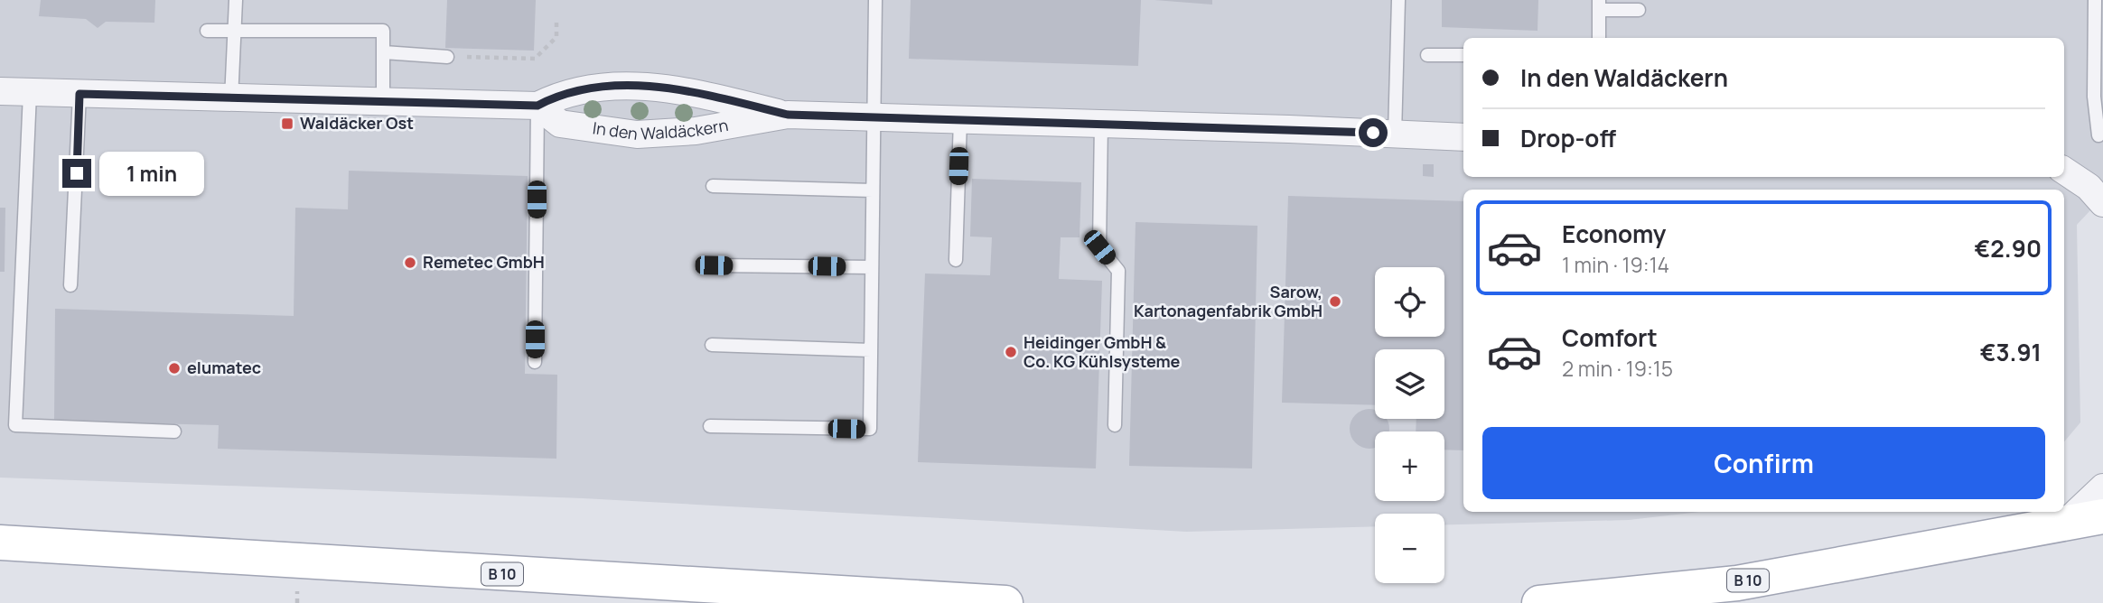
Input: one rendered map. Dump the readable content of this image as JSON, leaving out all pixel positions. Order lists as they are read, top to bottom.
{
  "streets": {
    "main road": ["B 10"],
    "street": ["In den Waldäckern"]
  },
  "places": {
    "transit": ["Waldäcker Ost"],
    "other": [
      "Remetec GmbH",
      "Sarow, Kartonagenfabrik GmbH",
      "Heidinger GmbH & Co. KG Kühlsysteme",
      "elumatec"
    ]
  },
  "page": {
    "banner": ["In den Waldäckern", "Drop-off"],
    "bubble": "1 min",
    "list": [
      {
        "name": "Economy",
        "note": "1 min · 19:14",
        "value": "€2.90"
      },
      {
        "name": "Comfort",
        "note": "2 min · 19:15",
        "value": "€3.91"
      }
    ],
    "map_buttons": ["+", "−"],
    "buttons": "Confirm"
  }
}
